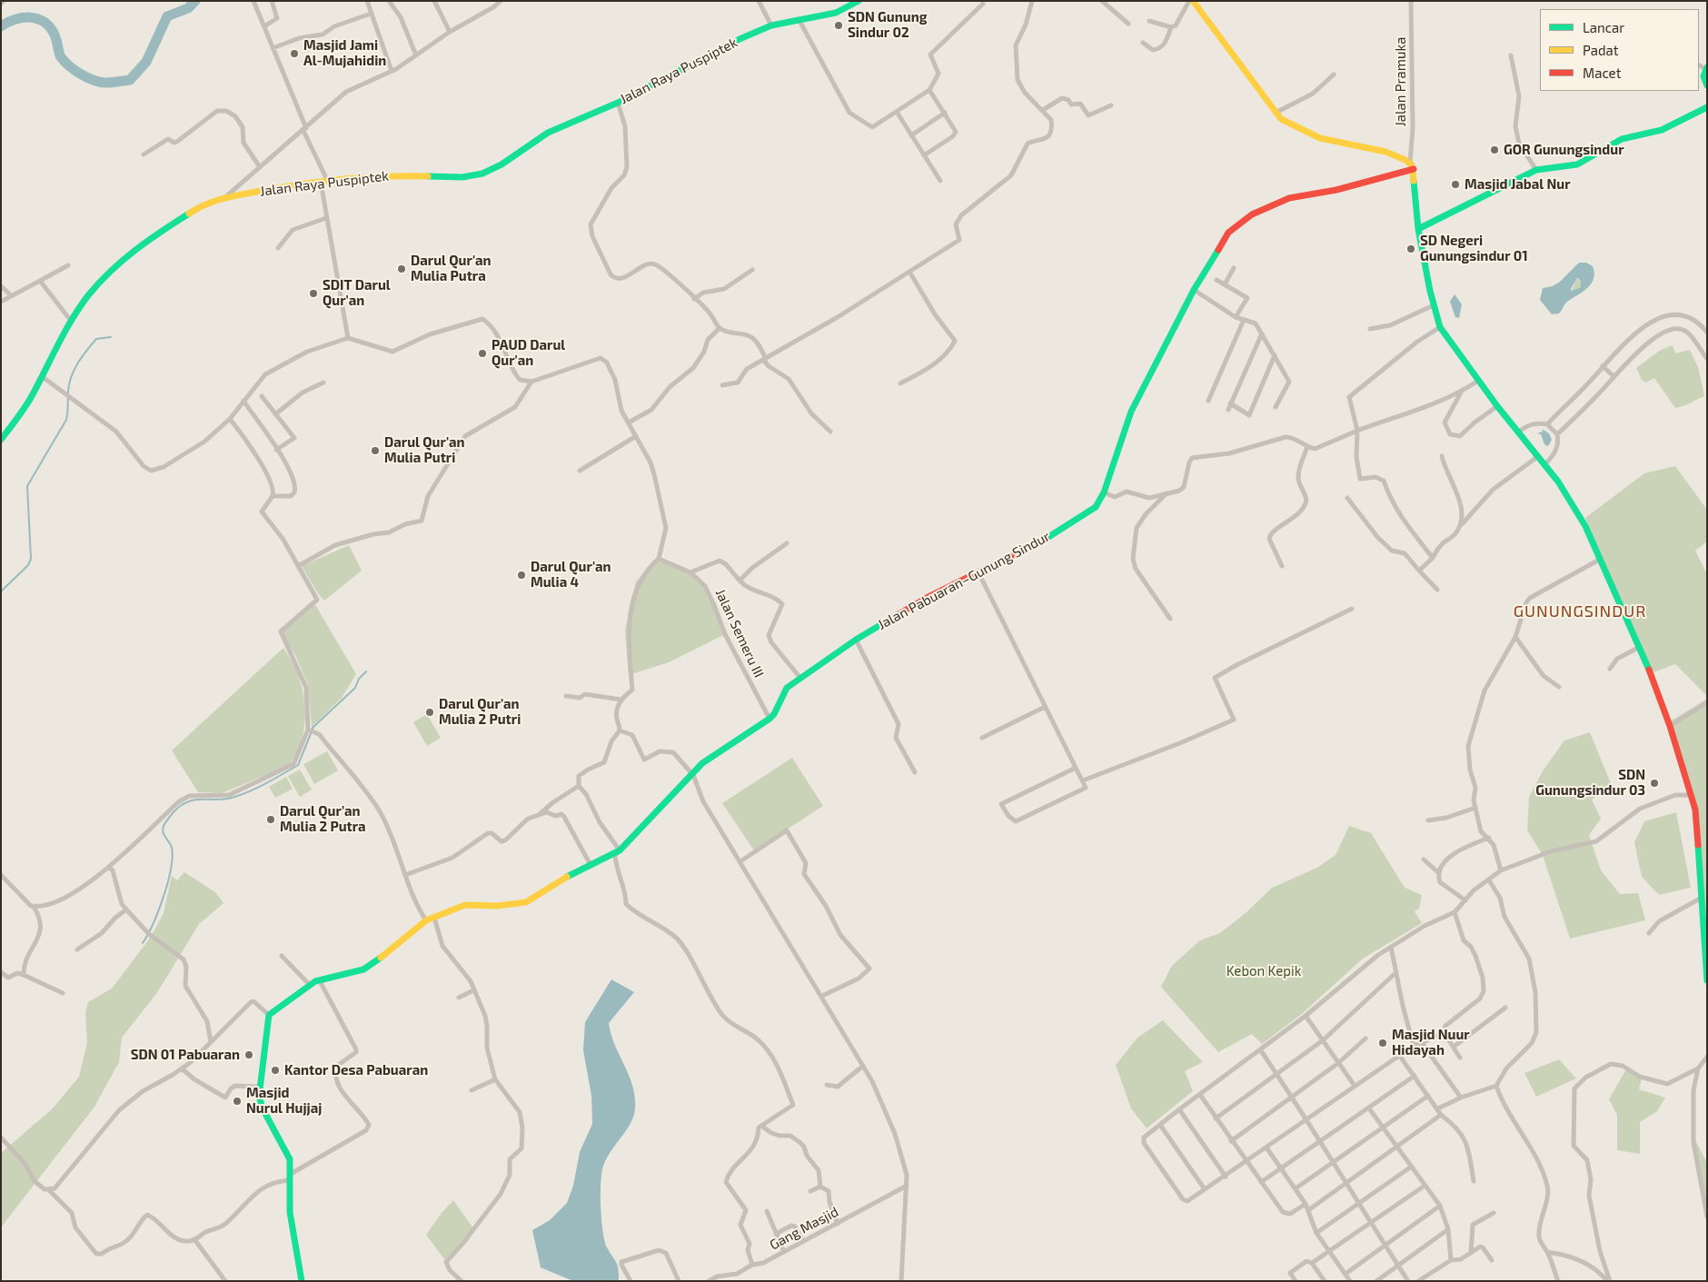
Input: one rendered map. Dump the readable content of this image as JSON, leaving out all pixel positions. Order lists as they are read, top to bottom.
{
  "streets": {
    "main road": ["Jalan Raya Puspiptek", "Jalan Pabuaran–Gunung Sindur"],
    "street": ["Jalan Pramuka", "Jalan Semeru III", "Gang Masjid"]
  },
  "crossings": [
    ["Jalan Pramuka", "Jalan Pabuaran–Gunung Sindur"],
    ["Jalan Pabuaran–Gunung Sindur", "Jalan Semeru III"]
  ],
  "districts": ["GUNUNGSINDUR"],
  "parks": ["Kebon Kepik"],
  "places": [
    "SDN Gunung Sindur 02",
    "Masjid Jami Al-Mujahidin",
    "GOR Gunungsindur",
    "Masjid Jabal Nur",
    "SD Negeri Gunungsindur 01",
    "Darul Qur'an Mulia Putra",
    "SDIT Darul Qur'an",
    "PAUD Darul Qur'an",
    "Darul Qur'an Mulia Putri",
    "Darul Qur'an Mulia 4",
    "Darul Qur'an Mulia 2 Putri",
    "SDN Gunungsindur 03",
    "Darul Qur'an Mulia 2 Putra",
    "Masjid Nuur Hidayah",
    "SDN 01 Pabuaran",
    "Kantor Desa Pabuaran",
    "Masjid Nurul Hujjaj"
  ],
  "legend": ["Lancar", "Padat", "Macet"]
}
